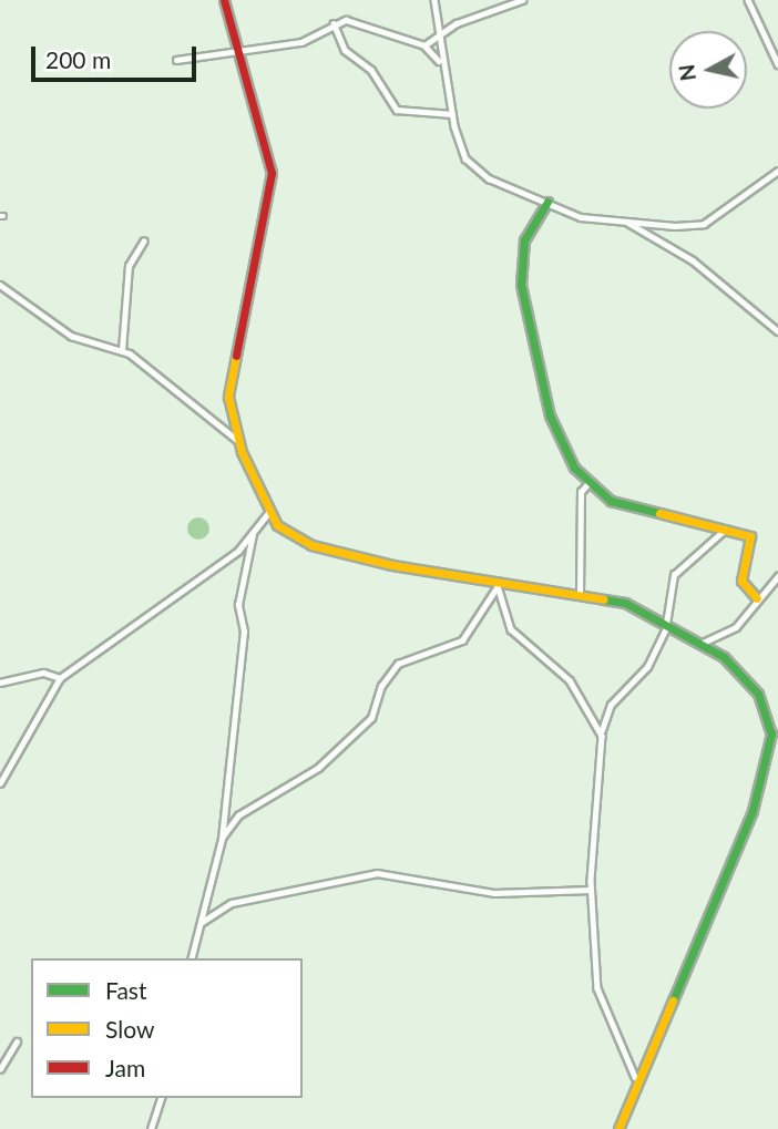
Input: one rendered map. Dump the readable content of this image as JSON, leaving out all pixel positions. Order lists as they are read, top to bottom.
{
  "legend": ["Fast", "Slow", "Jam"],
  "scale_bar": "200 m",
  "north": "left"
}
